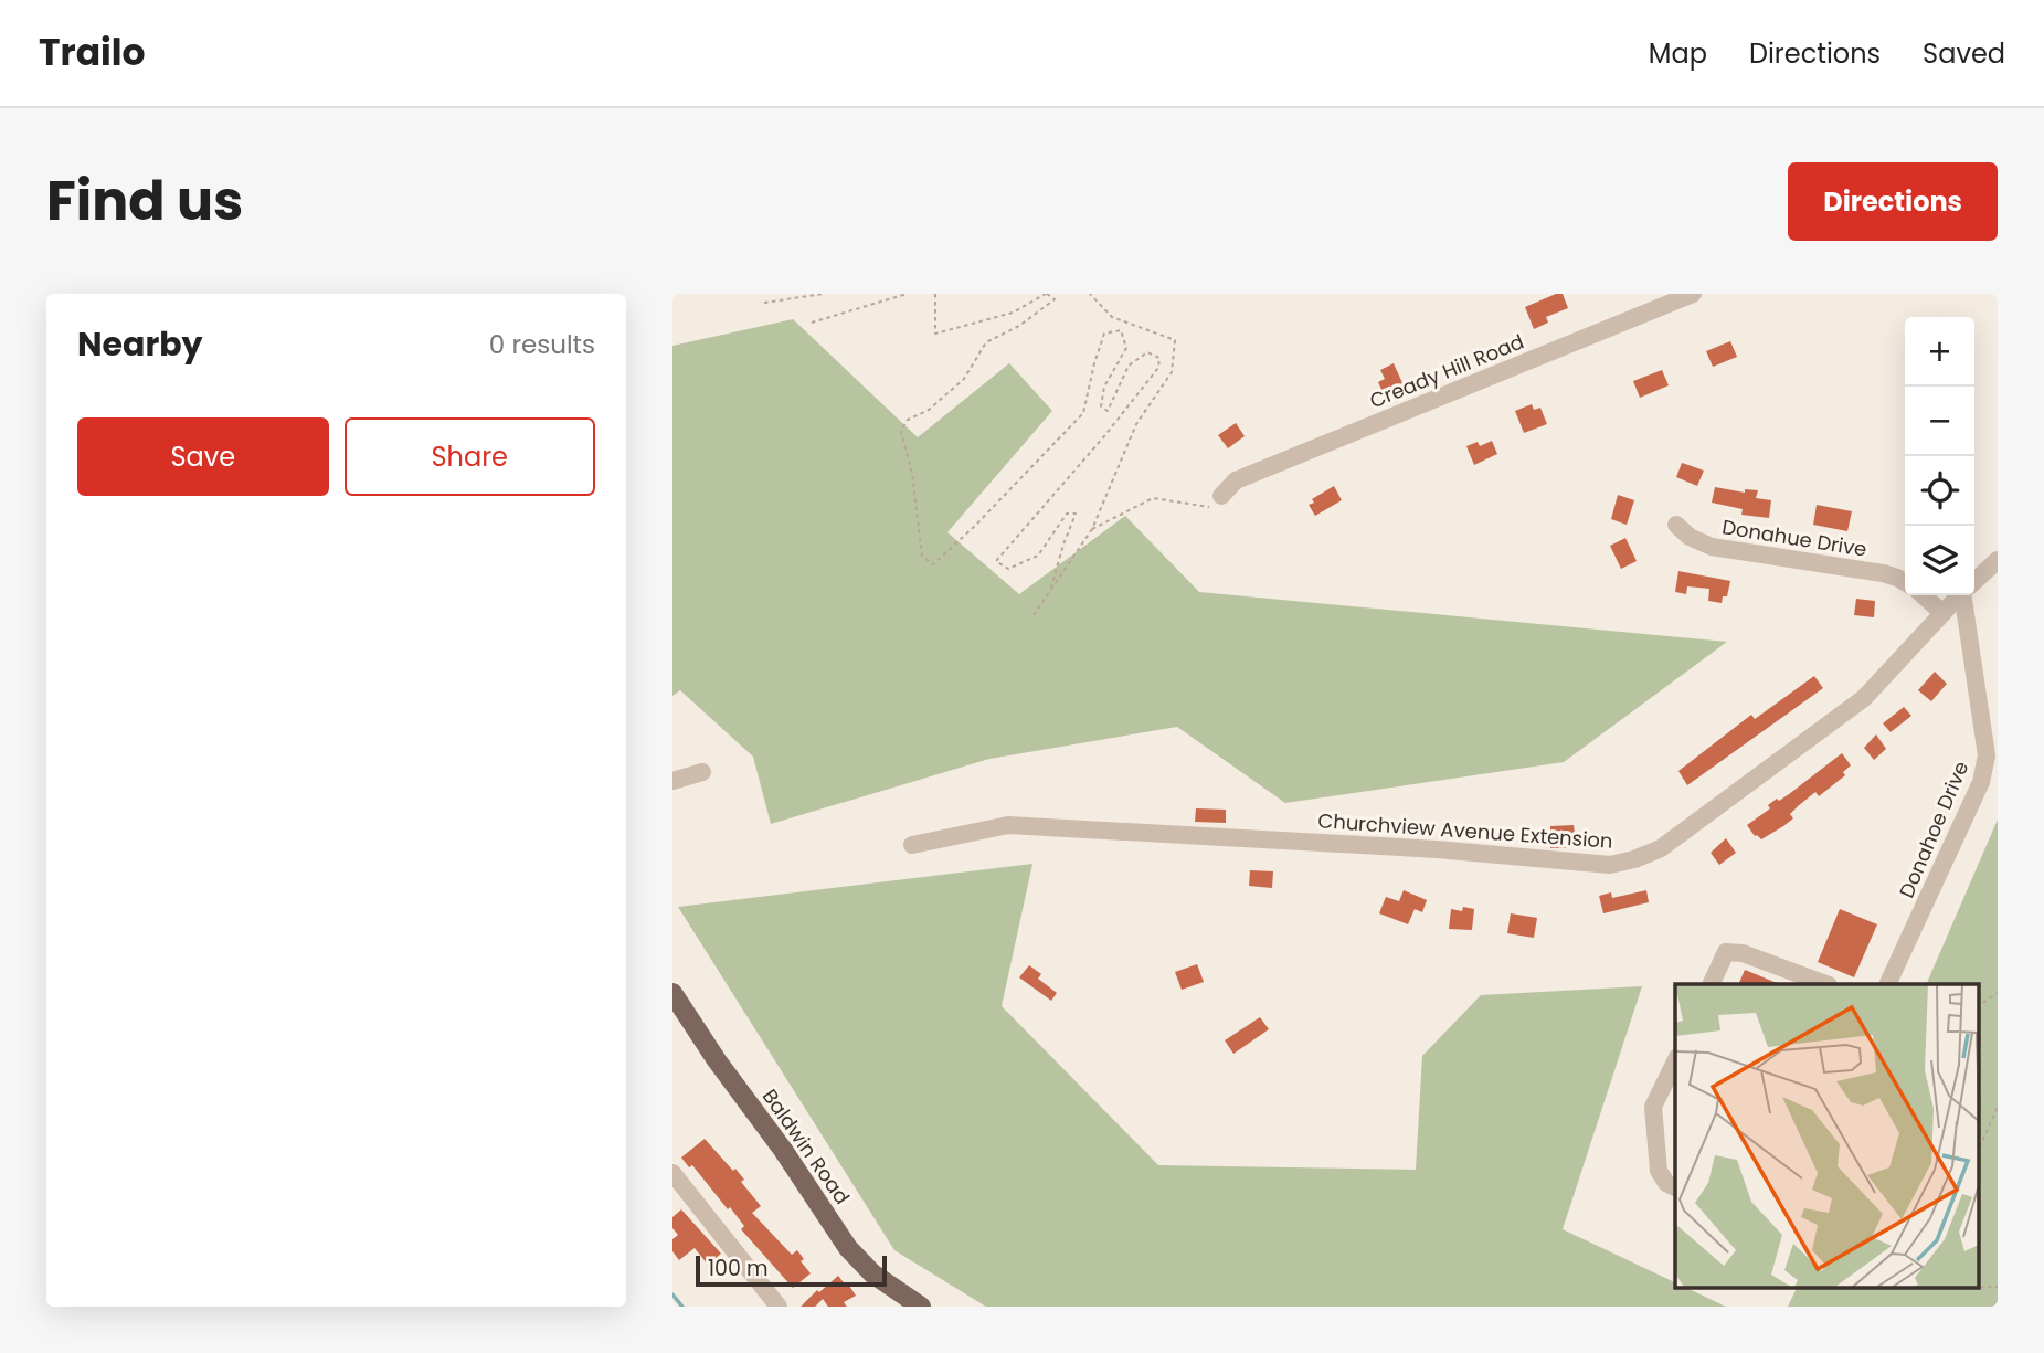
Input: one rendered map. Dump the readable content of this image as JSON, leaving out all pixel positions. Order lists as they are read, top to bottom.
{
  "streets": {
    "main road": ["Baldwin Road"],
    "street": [
      "Cready Hill Road",
      "Donahue Drive",
      "Donahoe Drive",
      "Churchview Avenue Extension"
    ]
  },
  "scale_bar": "100 m",
  "page": {
    "header": "Trailo",
    "nav": ["Map", "Directions", "Saved"],
    "title": "Find us",
    "buttons": [
      "Directions",
      ["Save", "Share"]
    ],
    "heading": ["Nearby", "0 results"],
    "map_buttons": ["+", "−"],
    "scale": "100 m"
  }
}
